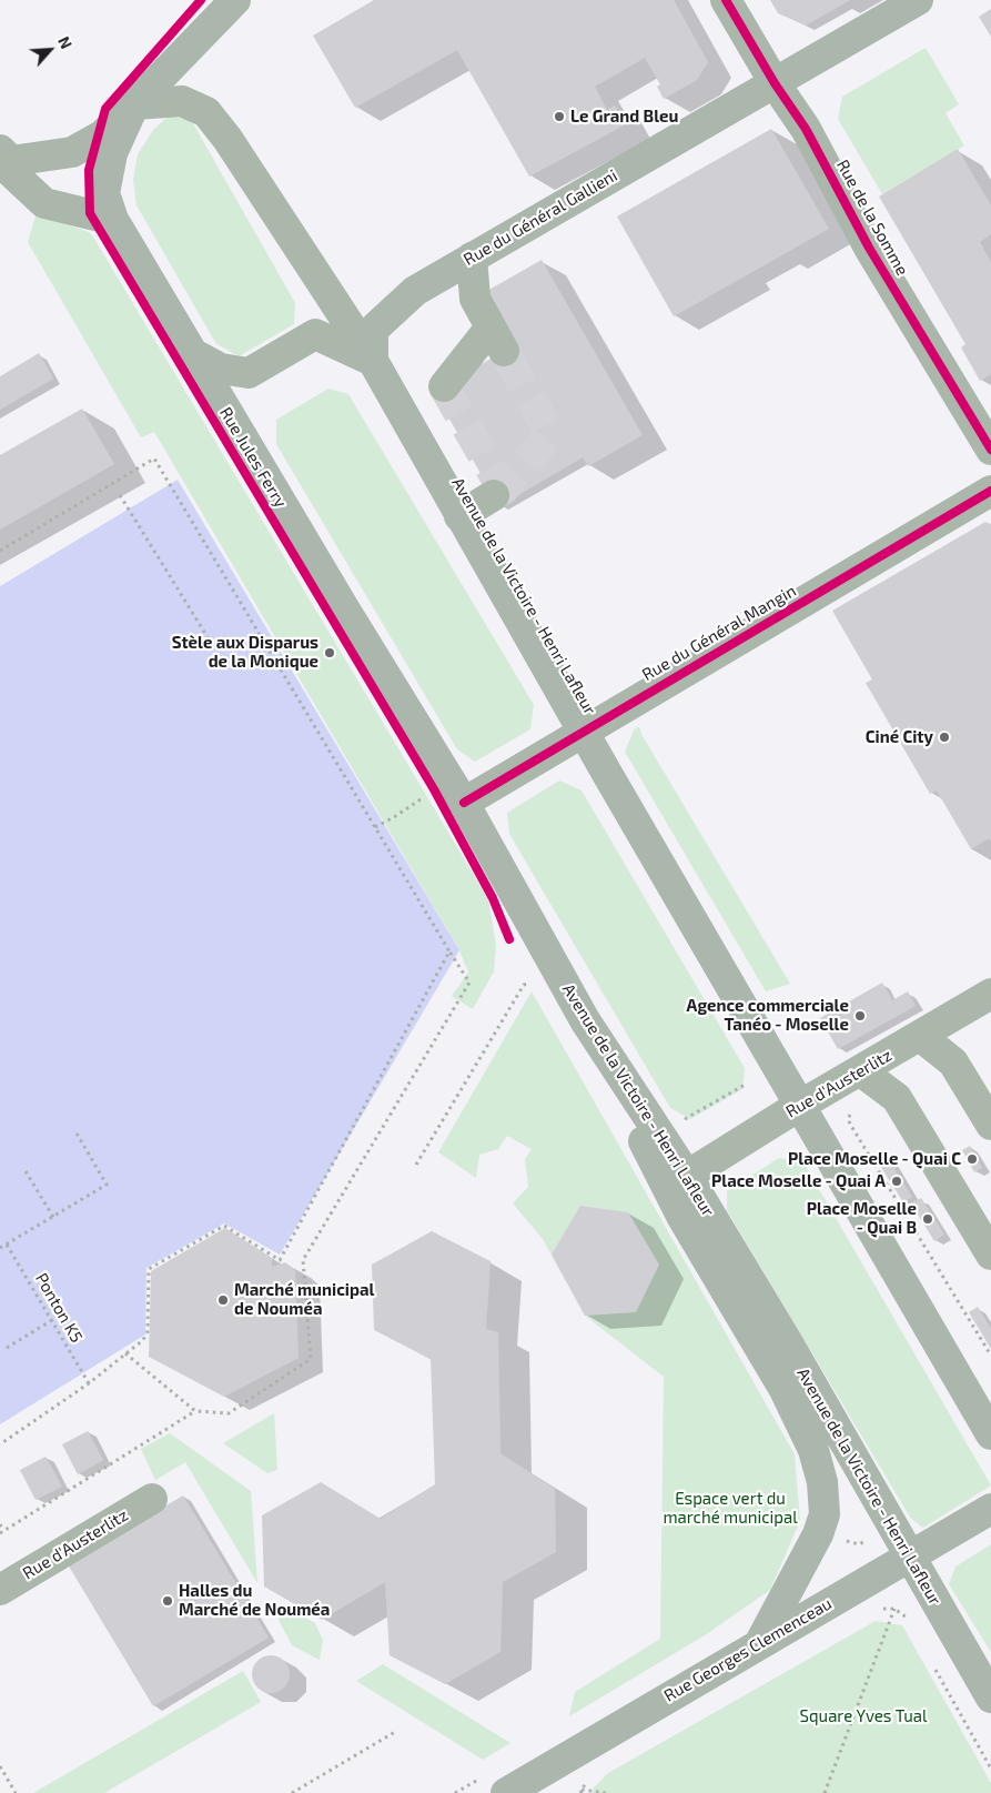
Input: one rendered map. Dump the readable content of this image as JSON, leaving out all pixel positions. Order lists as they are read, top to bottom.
{
  "streets": {
    "main road": ["Rue du Général Gallieni", "Avenue de la Victoire - Henri Lafleur", "Rue Georges Clemenceau"],
    "street": ["Rue de la Somme", "Rue du Général Mangin", "Rue d'Austerlitz"],
    "path": ["Ponton K5"],
    "cycle path": ["Rue Jules Ferry"]
  },
  "crossings": [
    ["Rue du Général Gallieni", "Rue de la Somme"],
    ["Rue du Général Gallieni", "Avenue de la Victoire - Henri Lafleur"],
    ["Avenue de la Victoire - Henri Lafleur", "Rue du Général Mangin"],
    ["Avenue de la Victoire - Henri Lafleur", "Rue d'Austerlitz"],
    ["Avenue de la Victoire - Henri Lafleur", "Rue Georges Clemenceau"]
  ],
  "parks": ["Espace vert du marché municipal", "Square Yves Tual"],
  "places": [
    "Le Grand Bleu",
    "Stèle aux Disparus de la Monique",
    "Ciné City",
    "Agence commerciale Tanéo - Moselle",
    "Place Moselle - Quai C",
    "Place Moselle - Quai A",
    "Place Moselle - Quai B",
    "Marché municipal de Nouméa",
    "Halles du Marché de Nouméa"
  ],
  "north": "top right"
}
